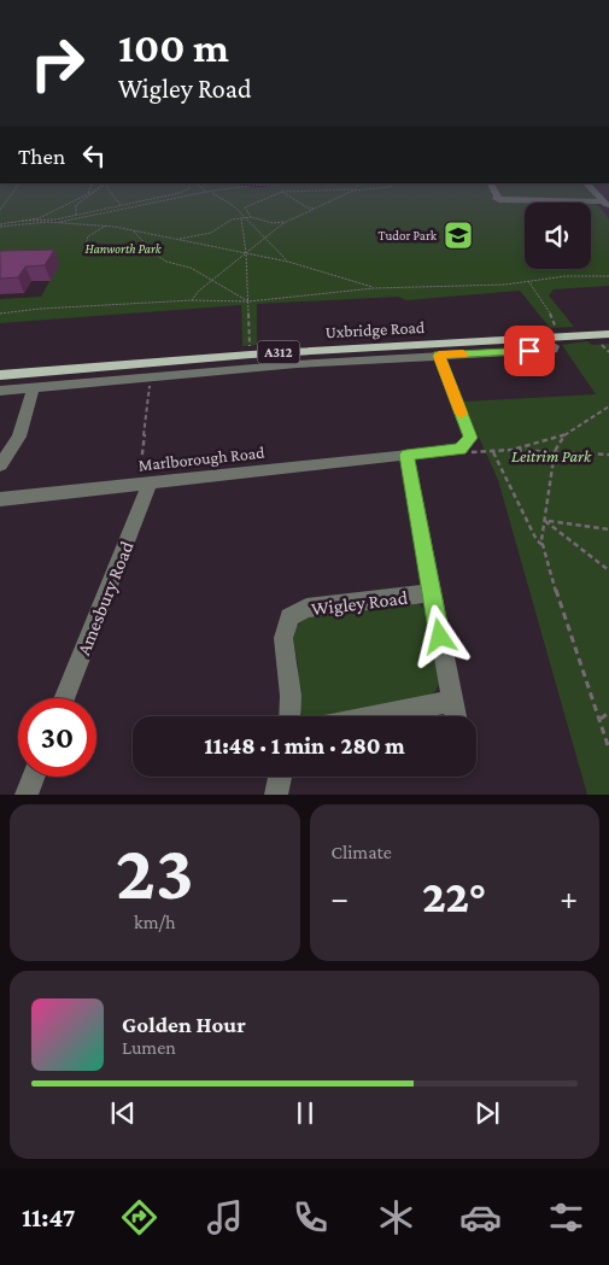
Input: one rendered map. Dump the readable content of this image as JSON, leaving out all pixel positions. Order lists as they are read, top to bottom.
{
  "streets": {
    "main road": ["Uxbridge Road", "A312"],
    "street": ["Marlborough Road", "Amesbury Road", "Wigley Road"]
  },
  "crossings": [
    ["Marlborough Road", "Amesbury Road"],
    ["Marlborough Road", "Wigley Road"]
  ],
  "parks": ["Hanworth Park", "Leitrim Park"],
  "places": {
    "school or university": ["Tudor Park"]
  },
  "page": {
    "turn": ["100 m", "Wigley Road"],
    "then": "Then",
    "limit": "30",
    "trip": "11:48 · 1 min · 280 m",
    "tile": [
      ["23", "km/h"],
      "Climate"
    ],
    "heat": ["−", "22°", "+"],
    "song": ["Golden Hour", "Lumen"],
    "tabs": "11:47"
  }
}
